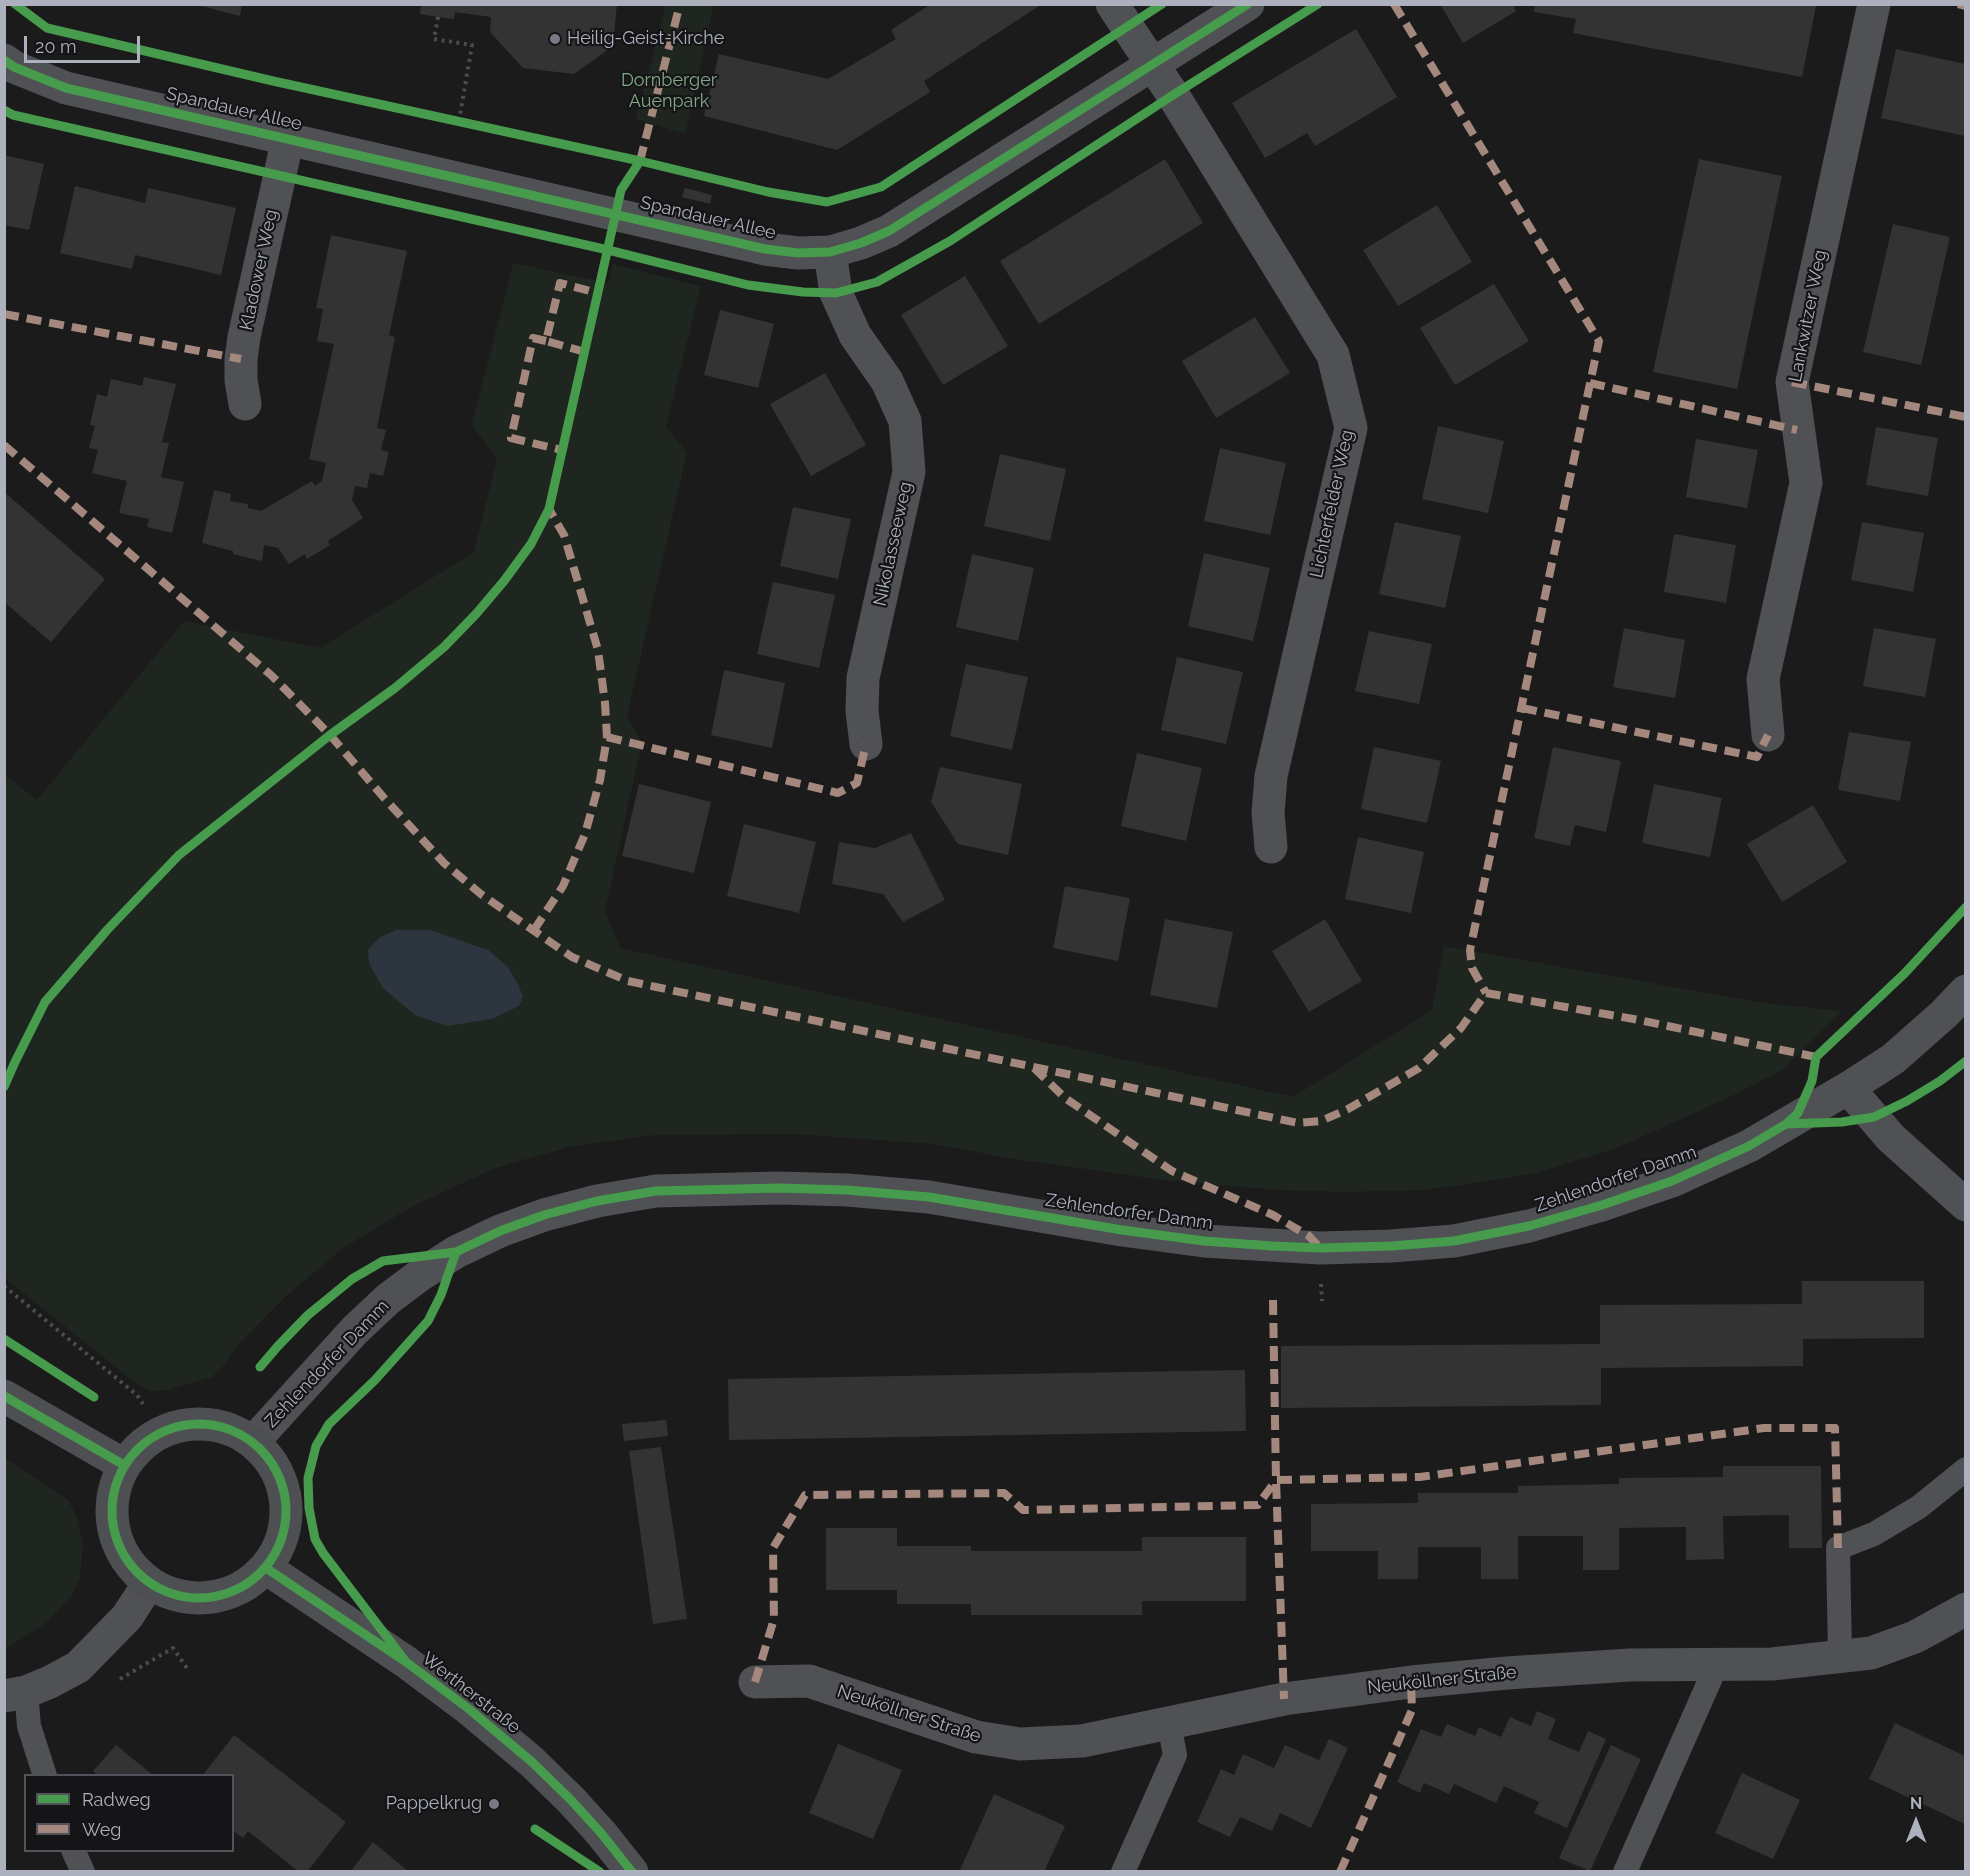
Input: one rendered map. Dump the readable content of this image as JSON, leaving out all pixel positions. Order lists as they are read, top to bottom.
{
  "streets": {
    "main road": ["Wertherstraße"],
    "street": [
      "Spandauer Allee",
      "Kladower Weg",
      "Lankwitzer Weg",
      "Lichterfelder Weg",
      "Nikolasseeweg",
      "Zehlendorfer Damm",
      "Neuköllner Straße"
    ]
  },
  "crossings": [
    ["Spandauer Allee", "Kladower Weg"],
    ["Spandauer Allee", "Lichterfelder Weg"],
    ["Spandauer Allee", "Nikolasseeweg"],
    ["Zehlendorfer Damm", "Wertherstraße"]
  ],
  "parks": ["Dornberger Auenpark"],
  "places": ["Heilig-Geist-Kirche", "Pappelkrug"],
  "legend": ["Radweg", "Weg"],
  "scale_bar": "20 m",
  "north": "top"
}
